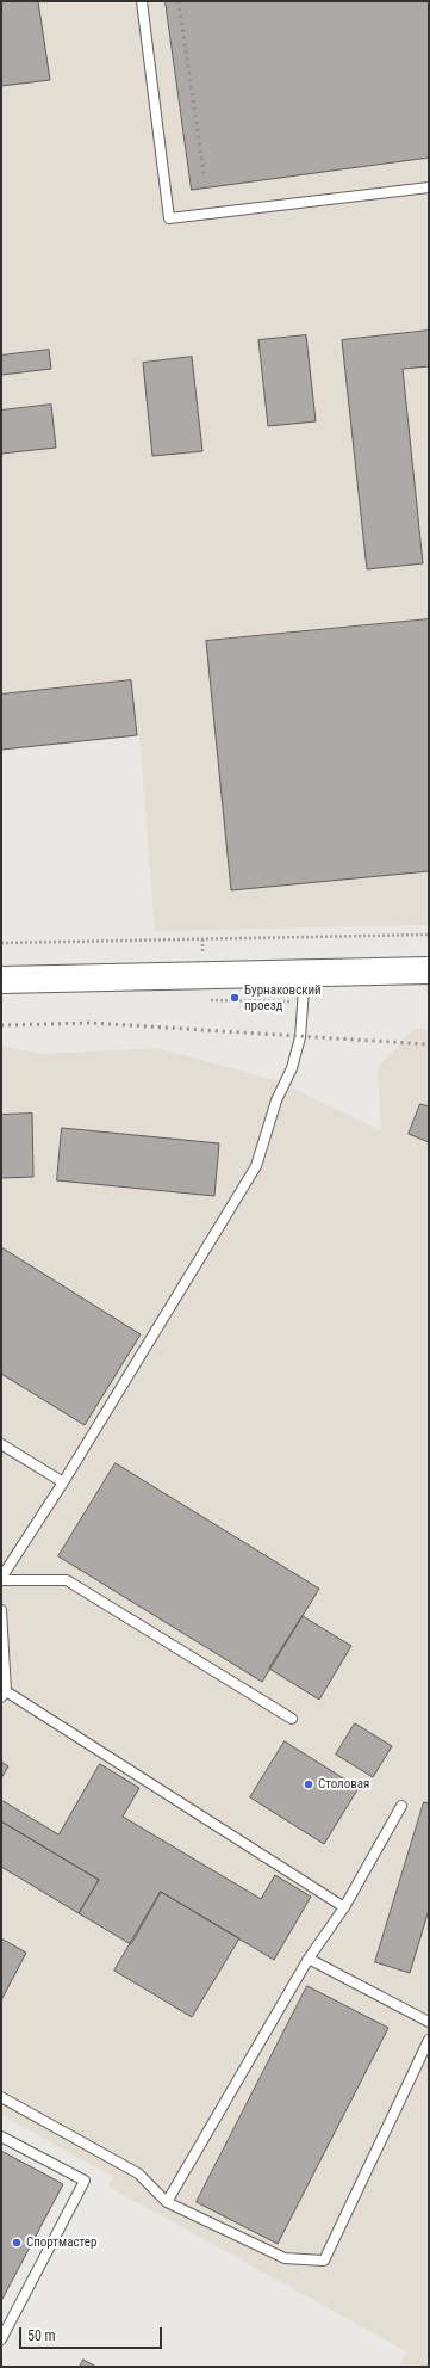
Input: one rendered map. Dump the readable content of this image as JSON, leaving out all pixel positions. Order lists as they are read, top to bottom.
{
  "places": ["Бурнаковский проезд", "Столовая", "Спортмастер"],
  "scale_bar": "50 m"
}
